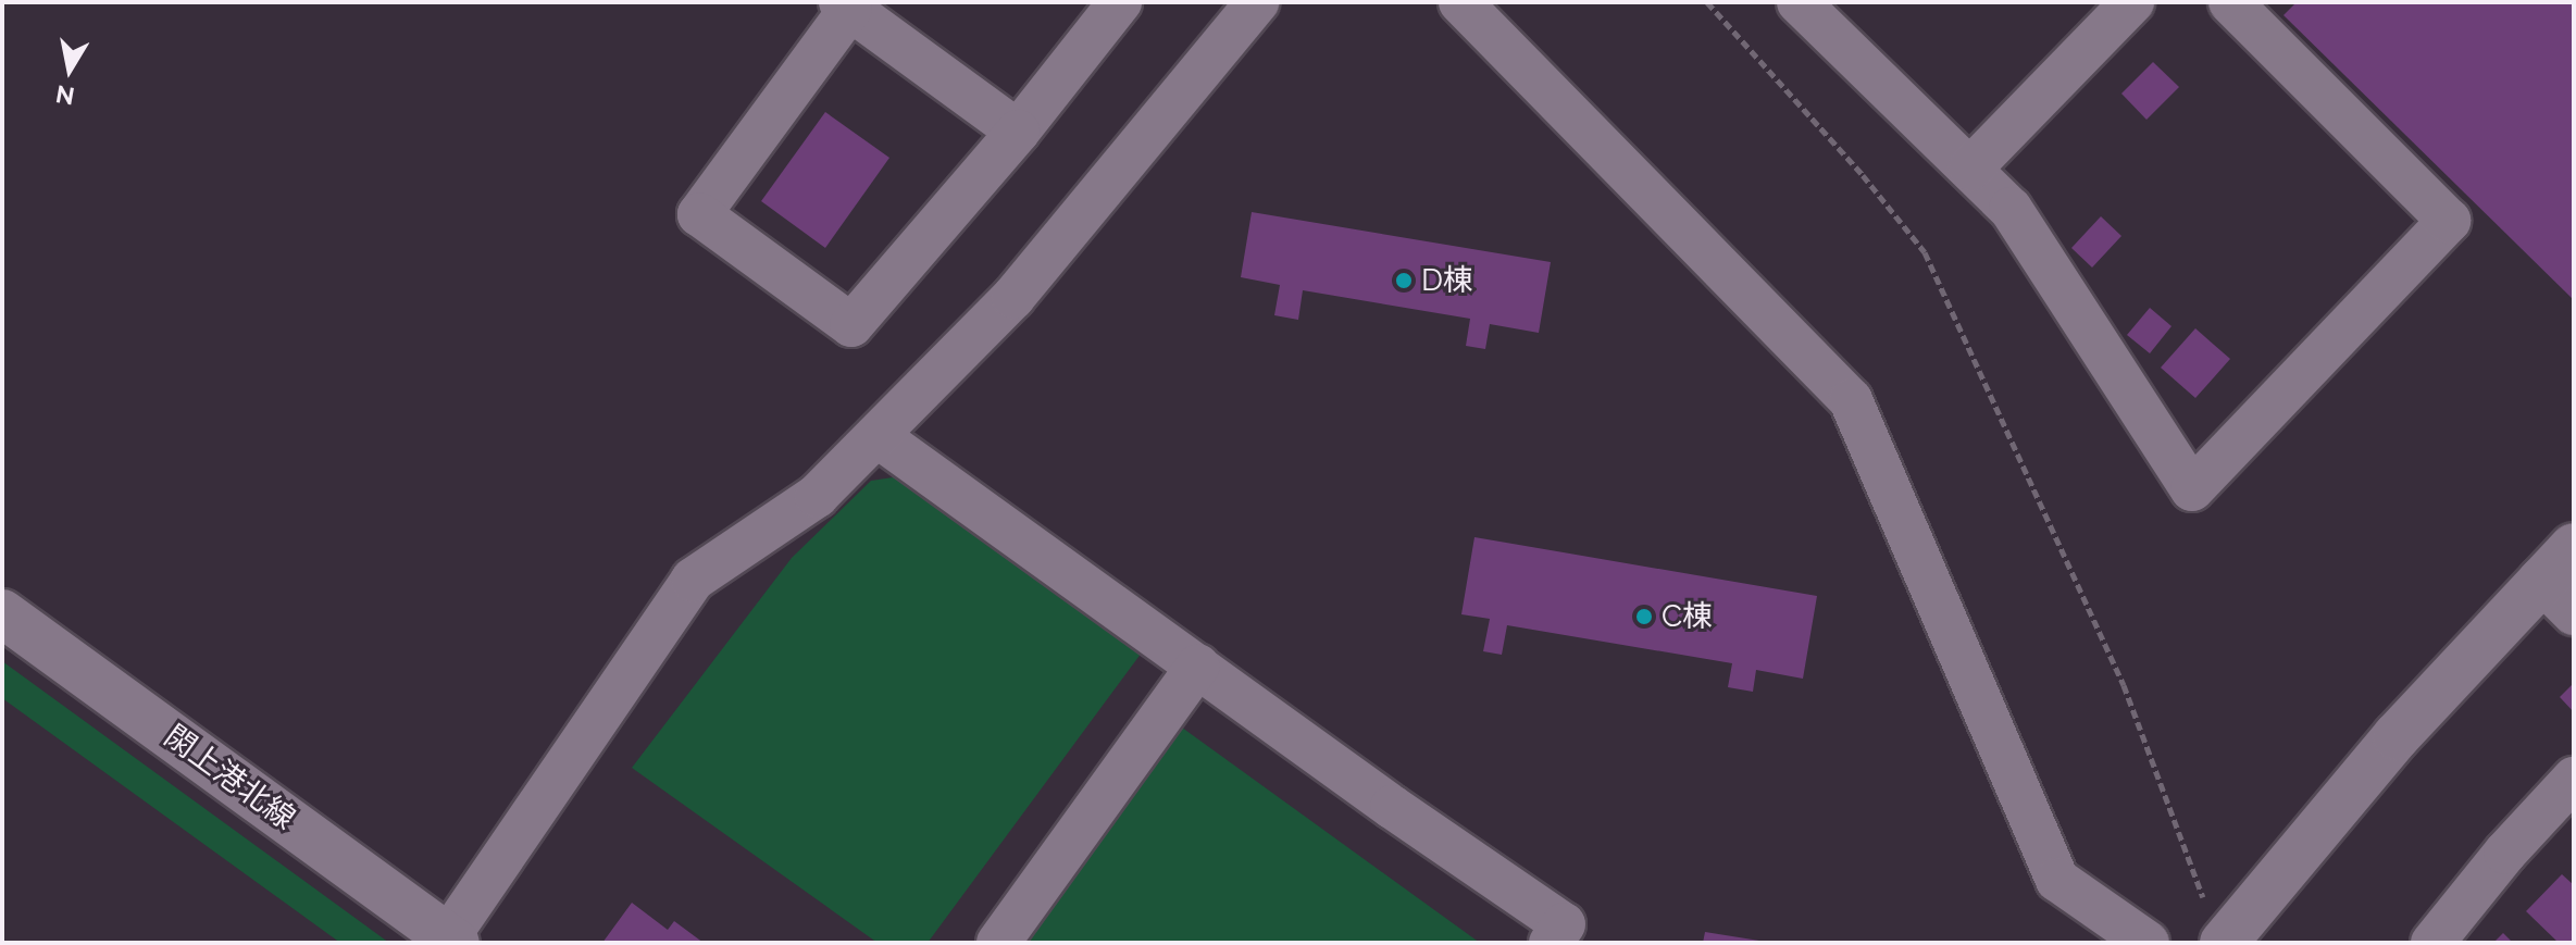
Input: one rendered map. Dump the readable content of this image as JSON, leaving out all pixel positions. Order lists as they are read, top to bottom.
{
  "streets": {
    "street": ["閖上港北線"]
  },
  "places": ["D棟", "C棟"],
  "north": "bottom"
}
